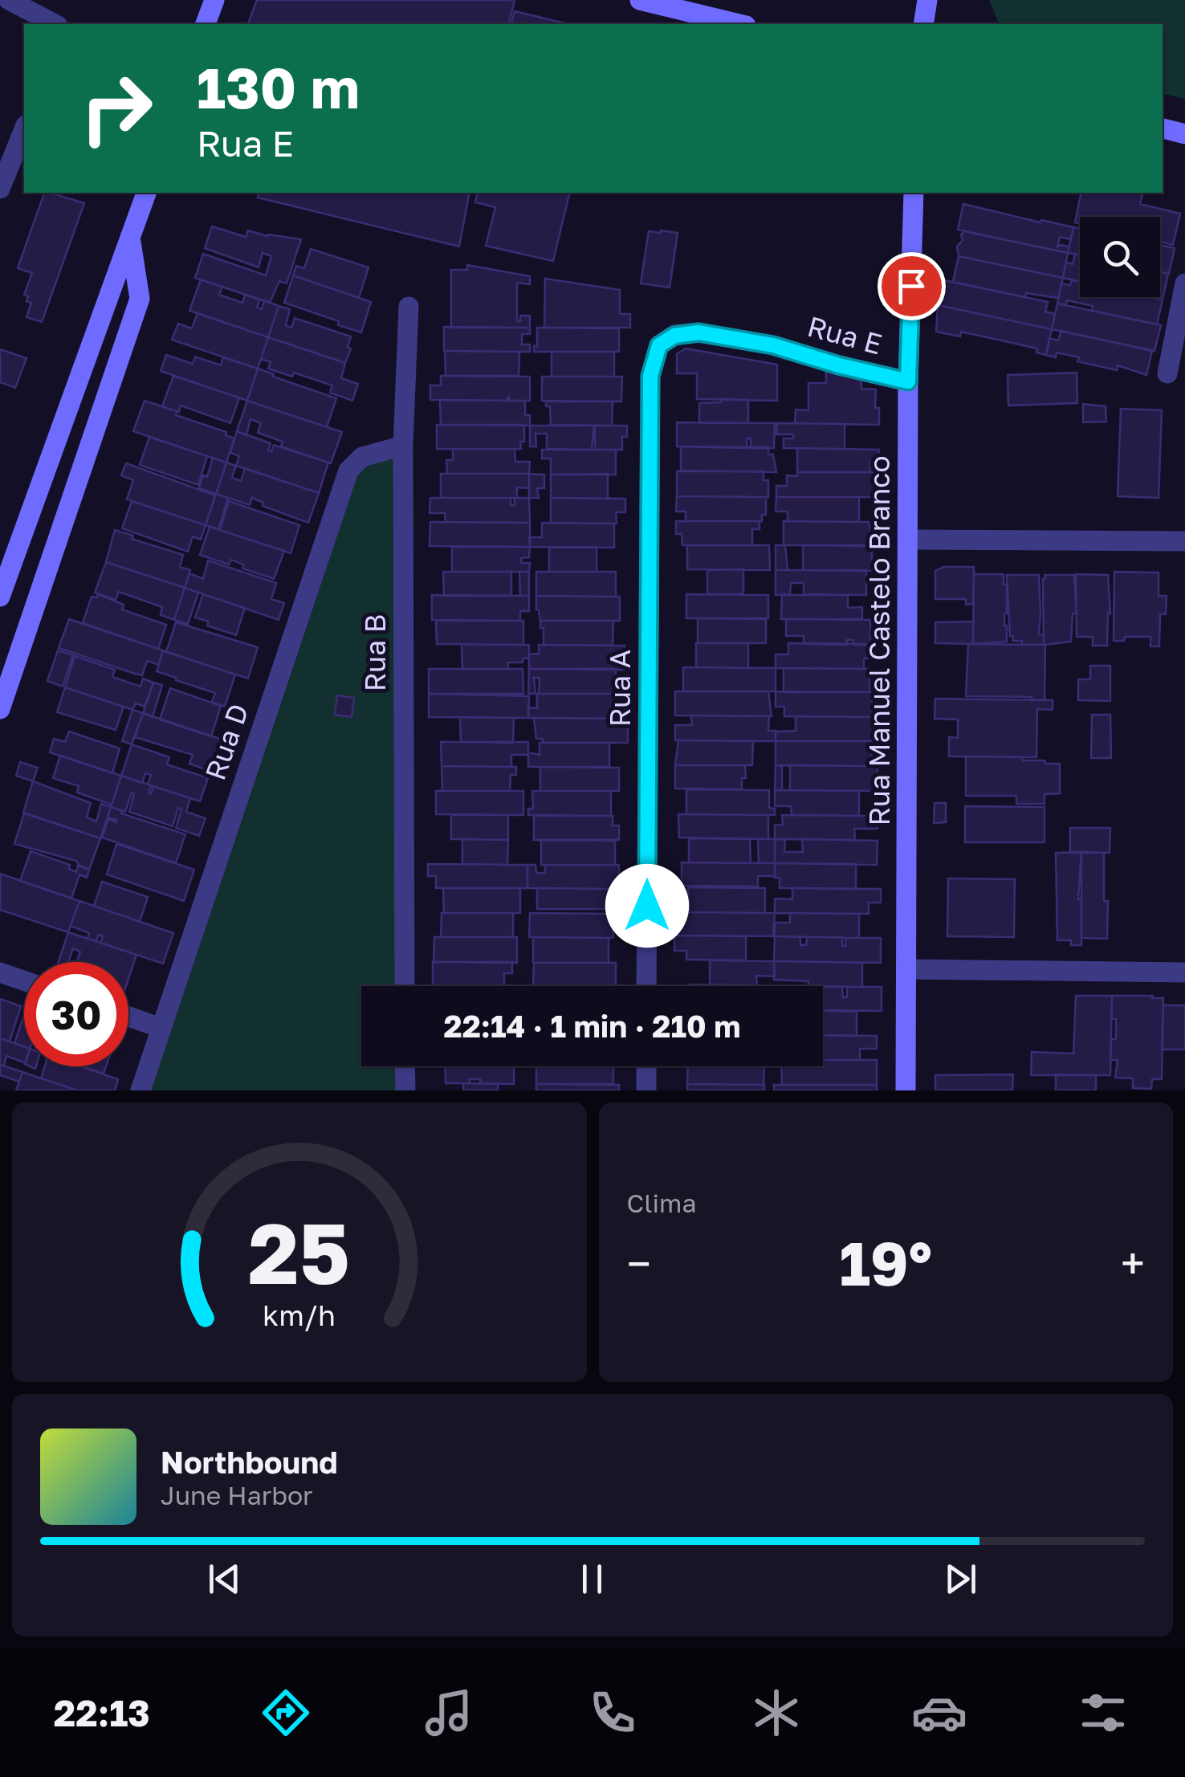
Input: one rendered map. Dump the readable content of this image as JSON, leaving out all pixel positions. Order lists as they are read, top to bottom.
{
  "streets": {
    "street": [
      "Rua E",
      "Rua Manuel Castelo Branco",
      "Rua B",
      "Rua A",
      "Rua D"
    ]
  },
  "crossings": [
    ["Rua E", "Rua Manuel Castelo Branco"],
    ["Rua E", "Rua A"],
    ["Rua B", "Rua D"]
  ],
  "page": {
    "turn": ["130 m", "Rua E"],
    "limit": "30",
    "trip": "22:14 · 1 min · 210 m",
    "tile": "Clima",
    "heat": ["−", "19°", "+"],
    "song": ["Northbound", "June Harbor"],
    "tabs": "22:13",
    "gauge": ["25", "km/h"]
  }
}
